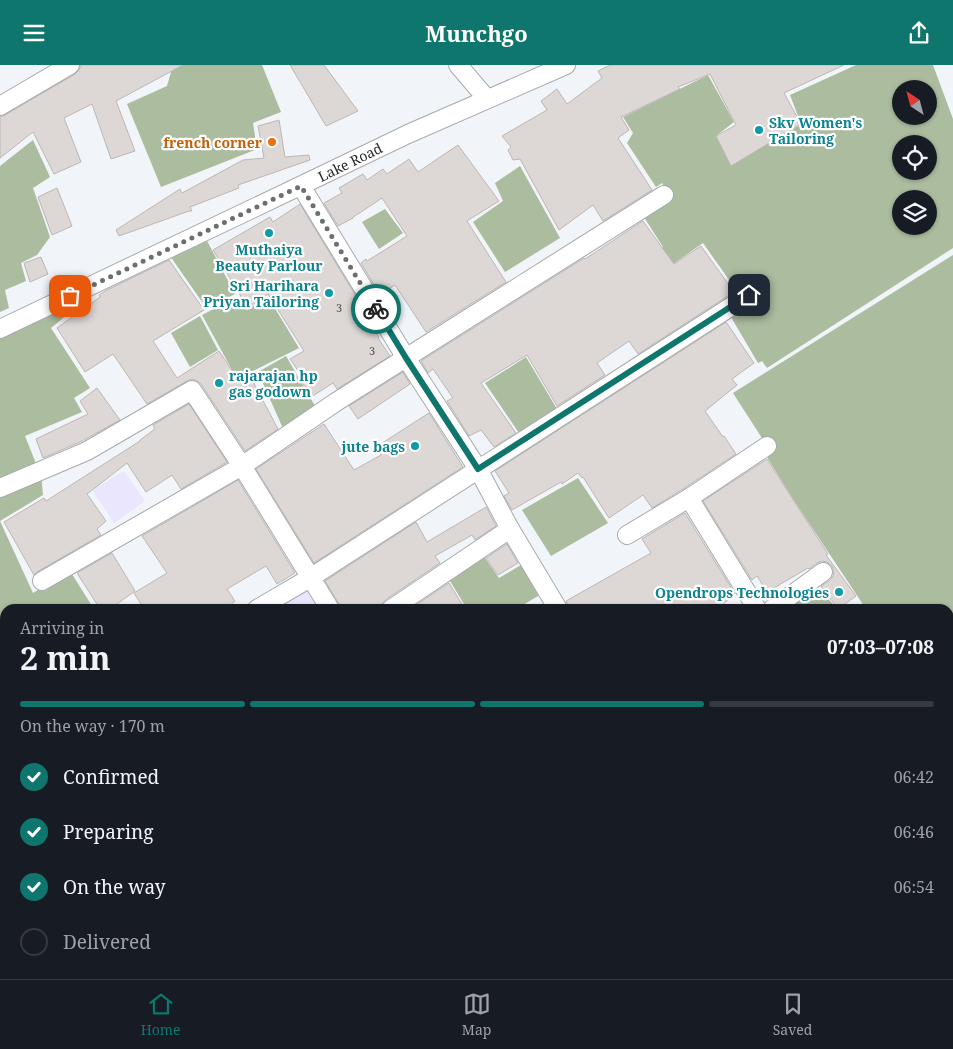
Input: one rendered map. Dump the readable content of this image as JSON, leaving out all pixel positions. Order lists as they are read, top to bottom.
{
  "streets": {
    "street": ["Lake Road"]
  },
  "places": [
    "Skv Women's Tailoring",
    "french corner",
    "Muthaiya Beauty Parlour",
    "Sri Harihara Priyan Tailoring",
    "rajarajan hp gas godown",
    "jute bags",
    "Opendrops Technologies"
  ],
  "house_numbers": ["3", "3"],
  "north": "top left",
  "page": {
    "header": "Munchgo",
    "heading": ["2 min", "Arriving in", "07:03–07:08"],
    "bar": "On the way · 170 m",
    "list": [
      ["Confirmed", "06:42"],
      ["Preparing", "06:46"],
      ["On the way", "06:54"],
      "Delivered"
    ],
    "tabs": ["Home", "Map", "Saved"]
  }
}
